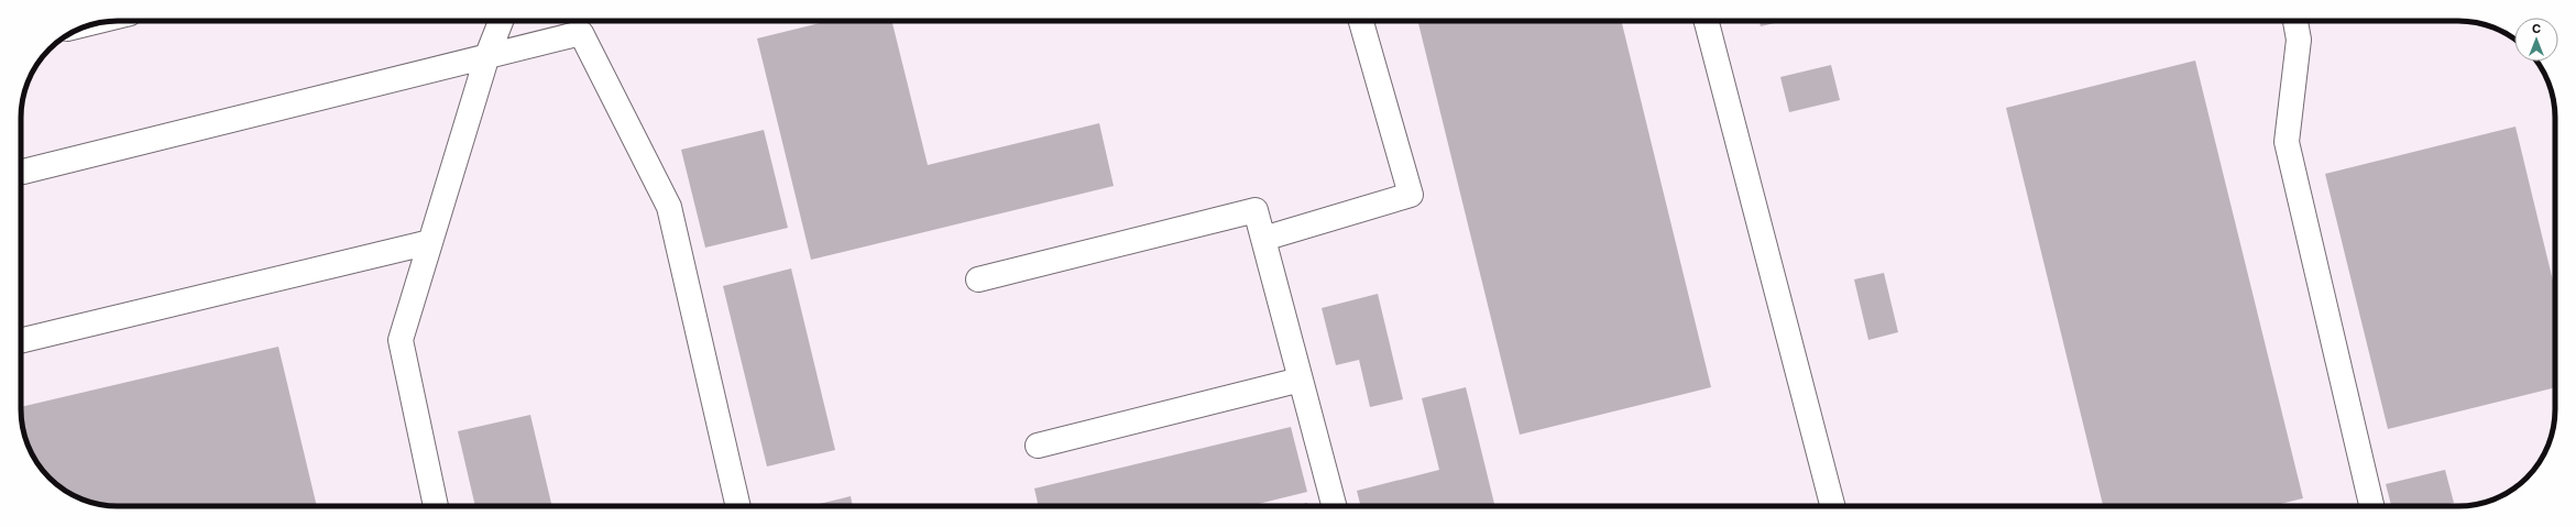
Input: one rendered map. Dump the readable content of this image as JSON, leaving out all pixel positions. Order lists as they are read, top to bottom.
{
  "north": "top"
}
